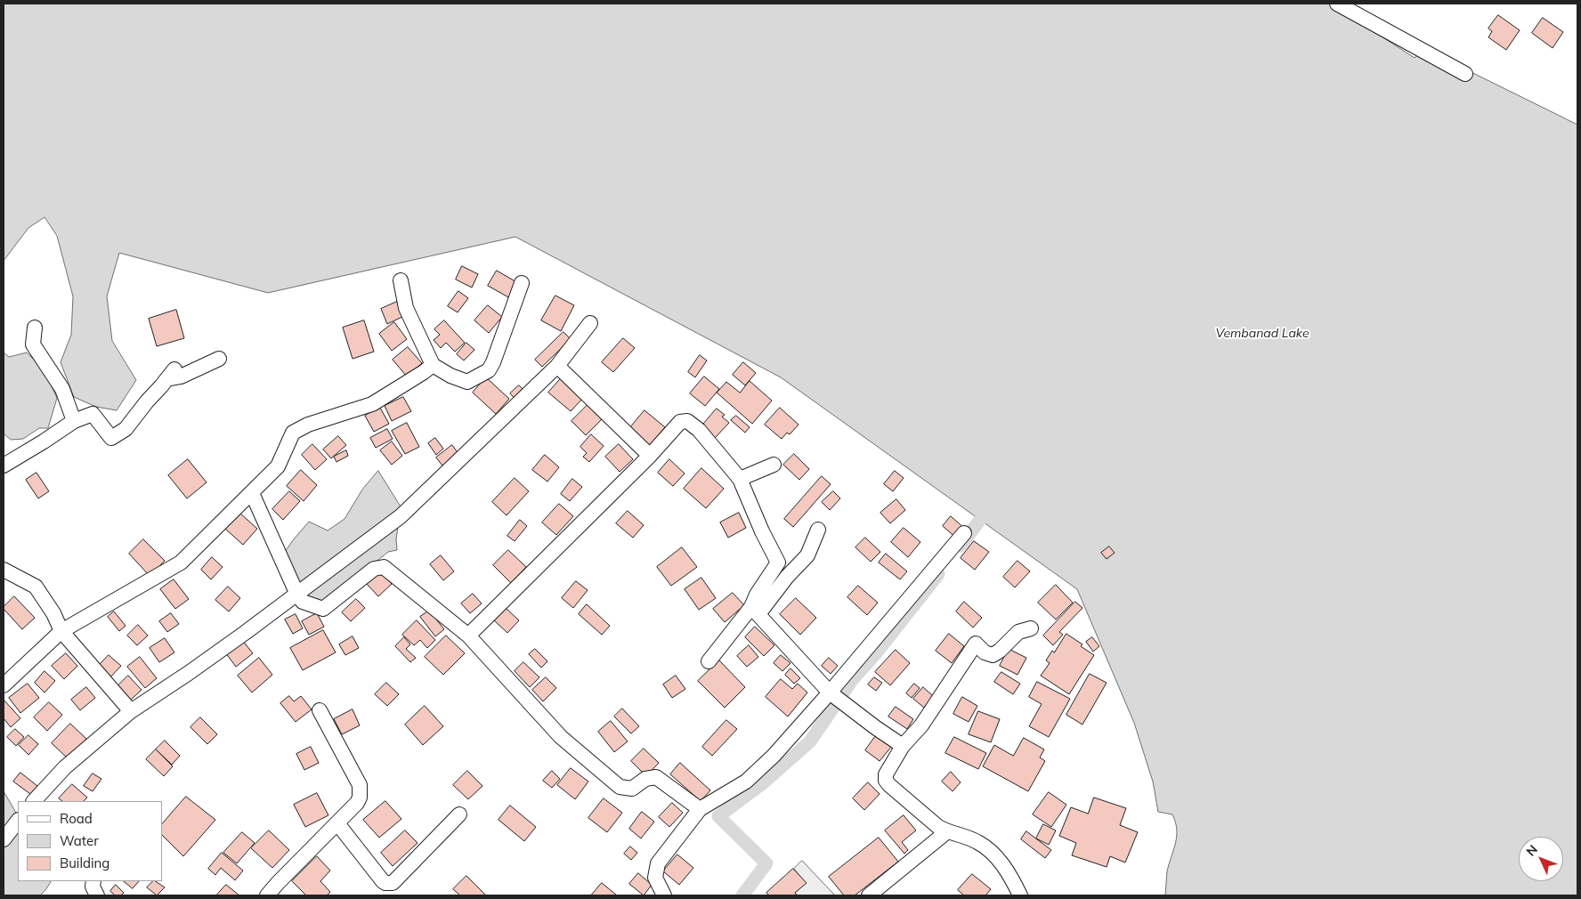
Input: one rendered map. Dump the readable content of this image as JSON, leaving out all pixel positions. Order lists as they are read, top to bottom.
{
  "water": ["Vembanad Lake"],
  "legend": ["Road", "Water", "Building"],
  "north": "top left"
}
